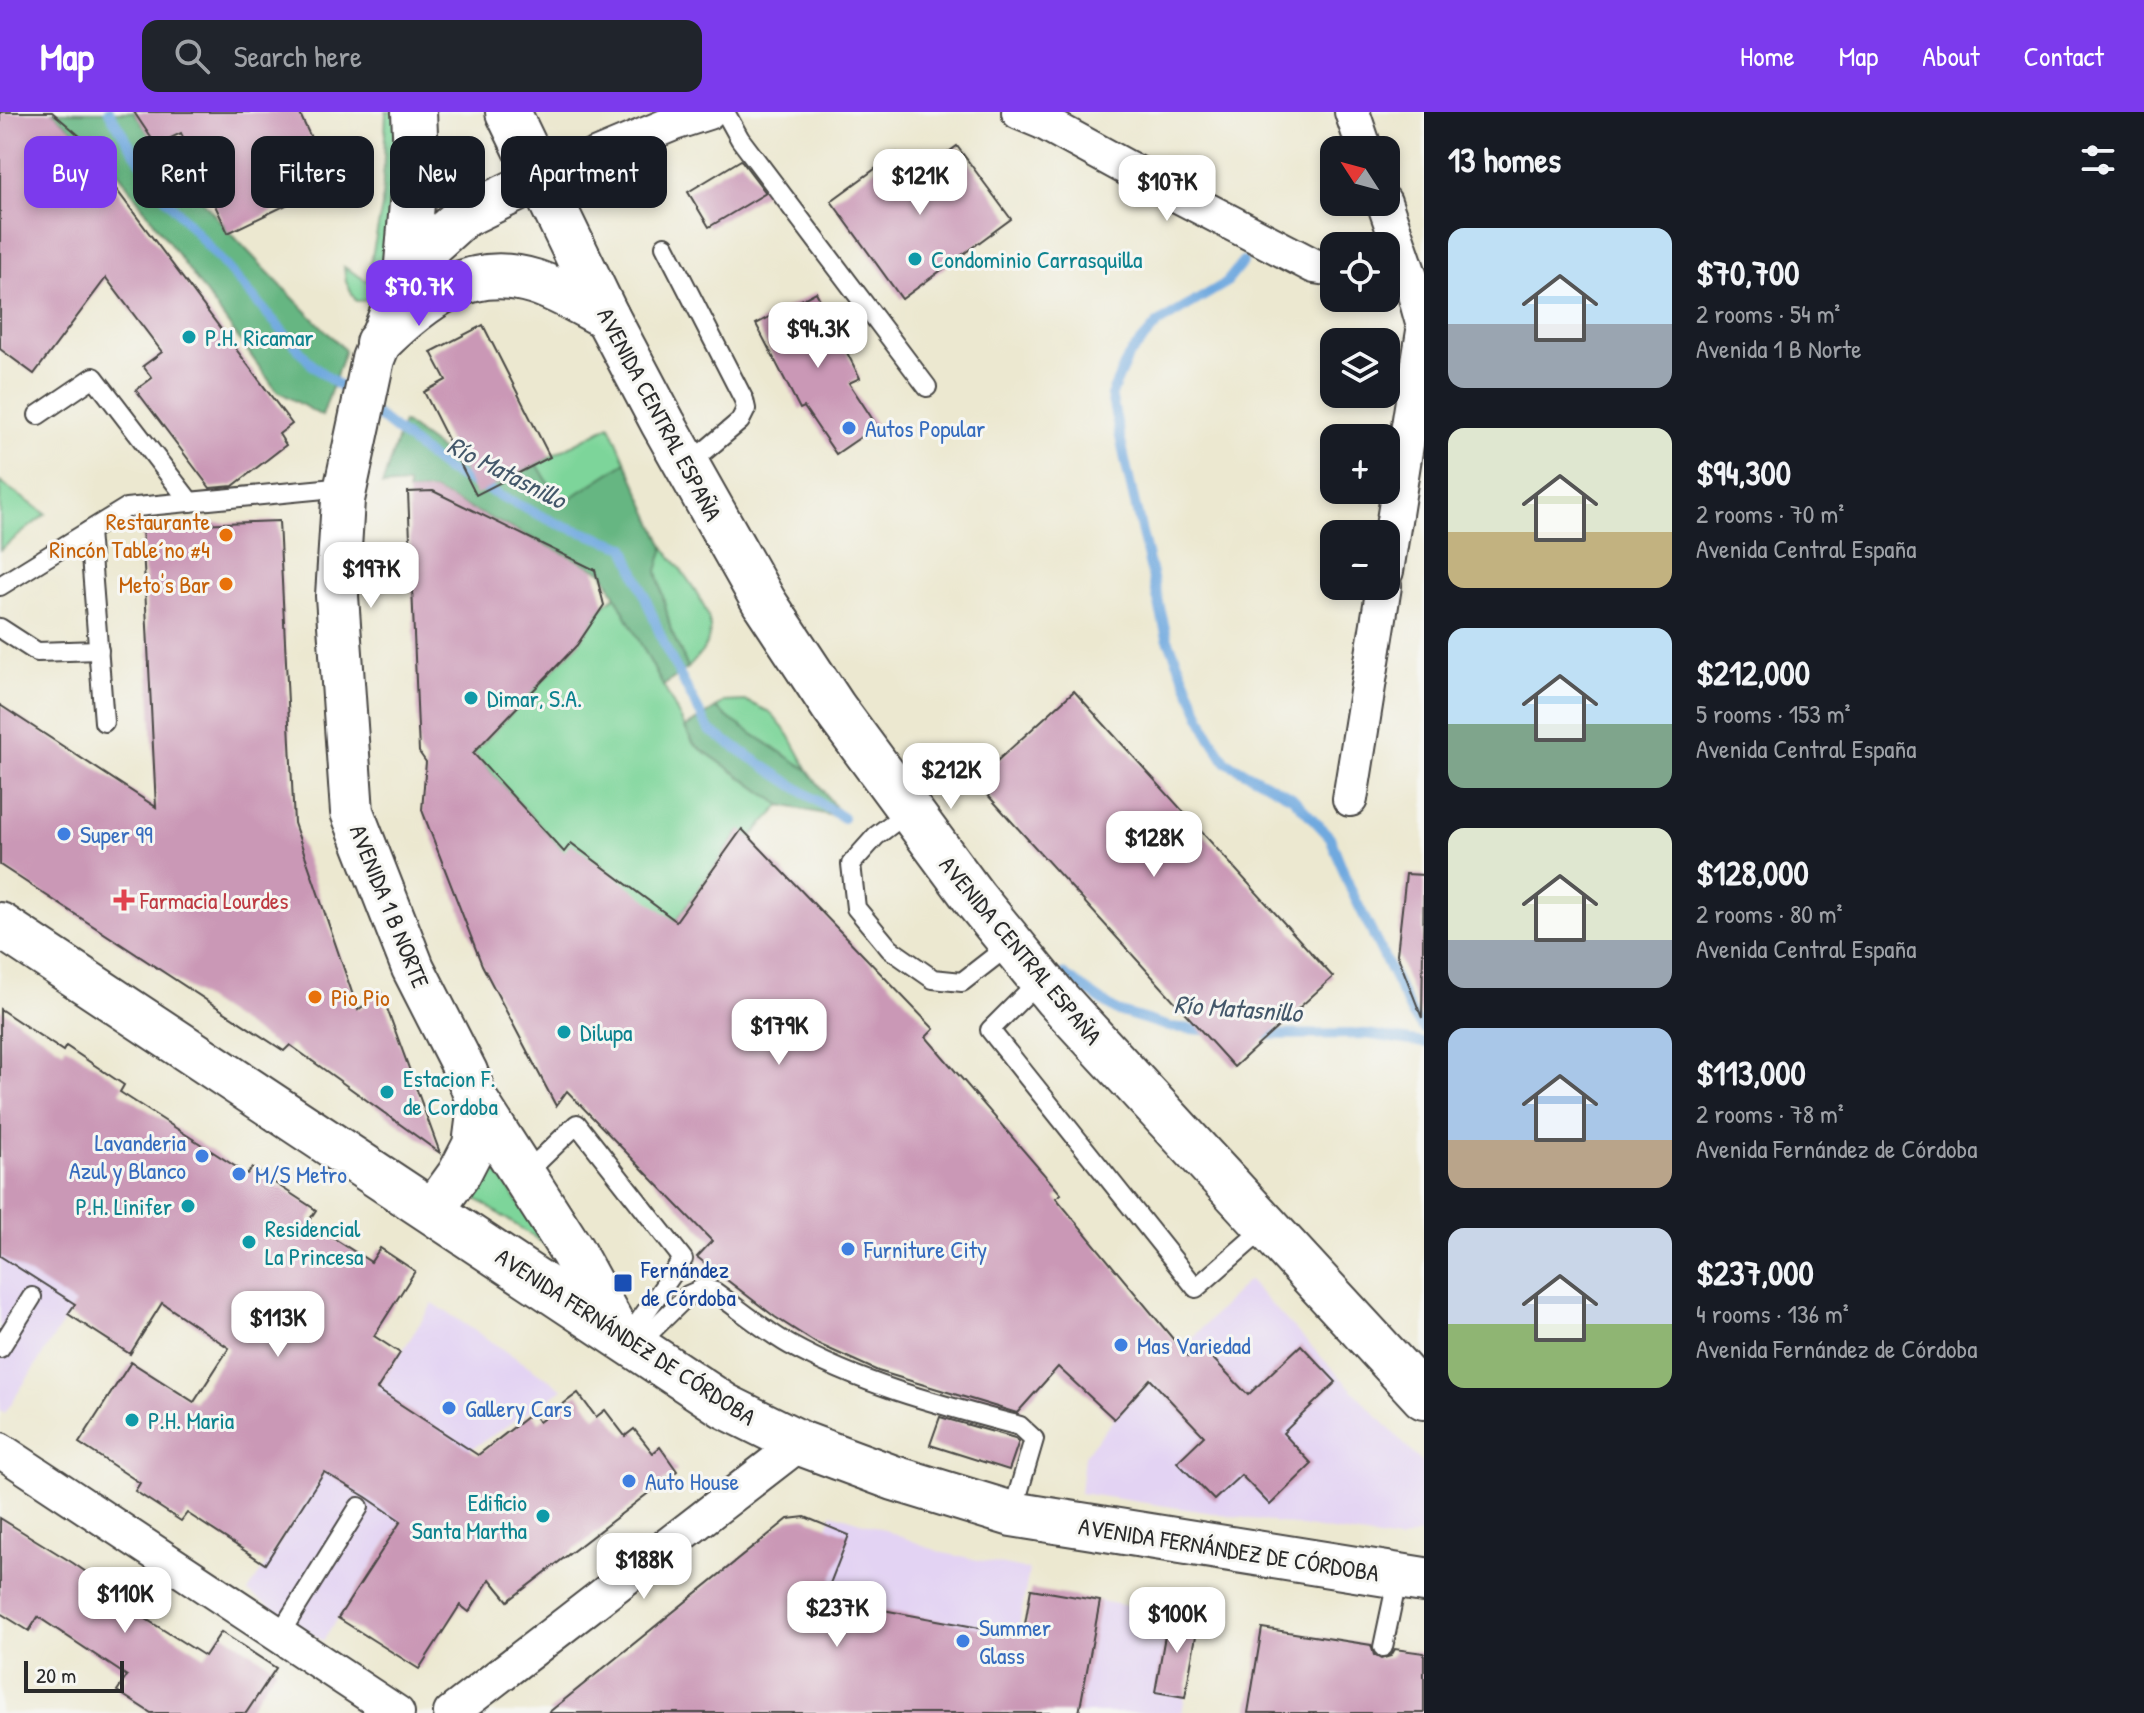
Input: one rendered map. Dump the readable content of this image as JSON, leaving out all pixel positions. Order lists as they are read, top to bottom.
{
  "streets": {
    "main road": ["AVENIDA CENTRAL ESPAÑA", "AVENIDA FERNÁNDEZ DE CÓRDOBA"],
    "street": ["AVENIDA 1 B NORTE"]
  },
  "crossings": [
    ["AVENIDA 1 B NORTE", "AVENIDA FERNÁNDEZ DE CÓRDOBA"]
  ],
  "water": ["Río Matasnillo"],
  "places": {
    "other": [
      "Condominio Carrasquilla",
      "P.H. Ricamar",
      "Autos Popular",
      "Restaurante Rincón Table´no #4",
      "Meto's Bar",
      "Dimar, S.A.",
      "Super 99",
      "Pio Pio",
      "Dilupa",
      "Estacion F. de Cordoba",
      "Lavanderia Azul y Blanco",
      "M/S Metro",
      "P.H. Linifer",
      "Residencial La Princesa",
      "Furniture City",
      "Mas Variedad",
      "Gallery Cars",
      "P.H. Maria",
      "Auto House",
      "Edificio Santa Martha",
      "Summer Glass"
    ],
    "health": ["Farmacia Lourdes"],
    "transit": ["Fernández de Córdoba"]
  },
  "scale_bar": "20 m",
  "north": "top left",
  "page": {
    "header": "Map",
    "search": "Search here",
    "nav": [
      "Home",
      "Map",
      "About",
      "Contact"
    ],
    "heading": "13 homes",
    "map_buttons": ["+", "−"],
    "chip": [
      "Buy",
      "Rent",
      "Filters",
      "New",
      "Apartment"
    ],
    "price": [
      "$121K",
      "$107K",
      "$70.7K",
      "$94.3K",
      "$197K",
      "$212K",
      "$128K",
      "$179K",
      "$113K",
      "$188K",
      "$110K",
      "$237K",
      "$100K"
    ],
    "list": [
      {
        "name": "$70,700",
        "note": "2 rooms · 54 m² · Avenida 1 B Norte"
      },
      {
        "name": "$94,300",
        "note": "2 rooms · 70 m² · Avenida Central España"
      },
      {
        "name": "$212,000",
        "note": "5 rooms · 153 m² · Avenida Central España"
      },
      {
        "name": "$128,000",
        "note": "2 rooms · 80 m² · Avenida Central España"
      },
      {
        "name": "$113,000",
        "note": "2 rooms · 78 m² · Avenida Fernández de Córdoba"
      },
      {
        "name": "$237,000",
        "note": "4 rooms · 136 m² · Avenida Fernández de Córdoba"
      }
    ],
    "scale": "20 m"
  }
}
